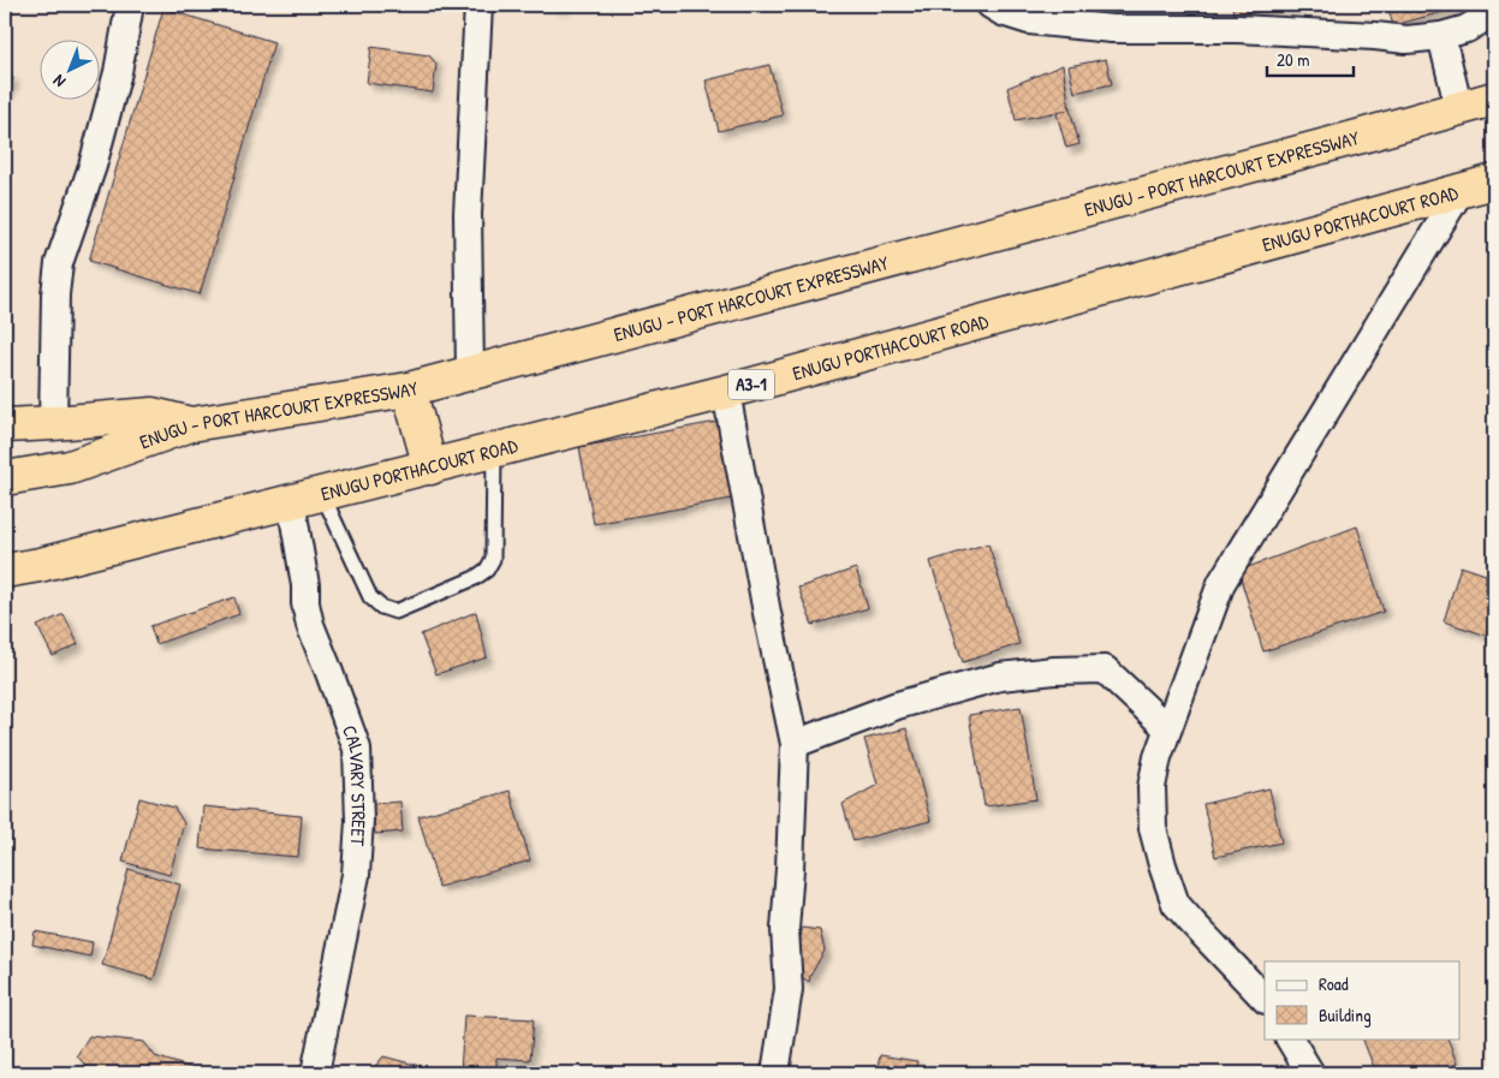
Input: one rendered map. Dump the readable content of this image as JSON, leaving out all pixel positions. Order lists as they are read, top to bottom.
{
  "streets": {
    "highway": ["ENUGU - PORT HARCOURT EXPRESSWAY", "ENUGU PORTHACOURT ROAD", "A3-1"],
    "street": ["CALVARY STREET"]
  },
  "crossings": [
    ["ENUGU PORTHACOURT ROAD", "CALVARY STREET"]
  ],
  "legend": ["Road", "Building"],
  "scale_bar": "20 m",
  "north": "bottom left"
}
